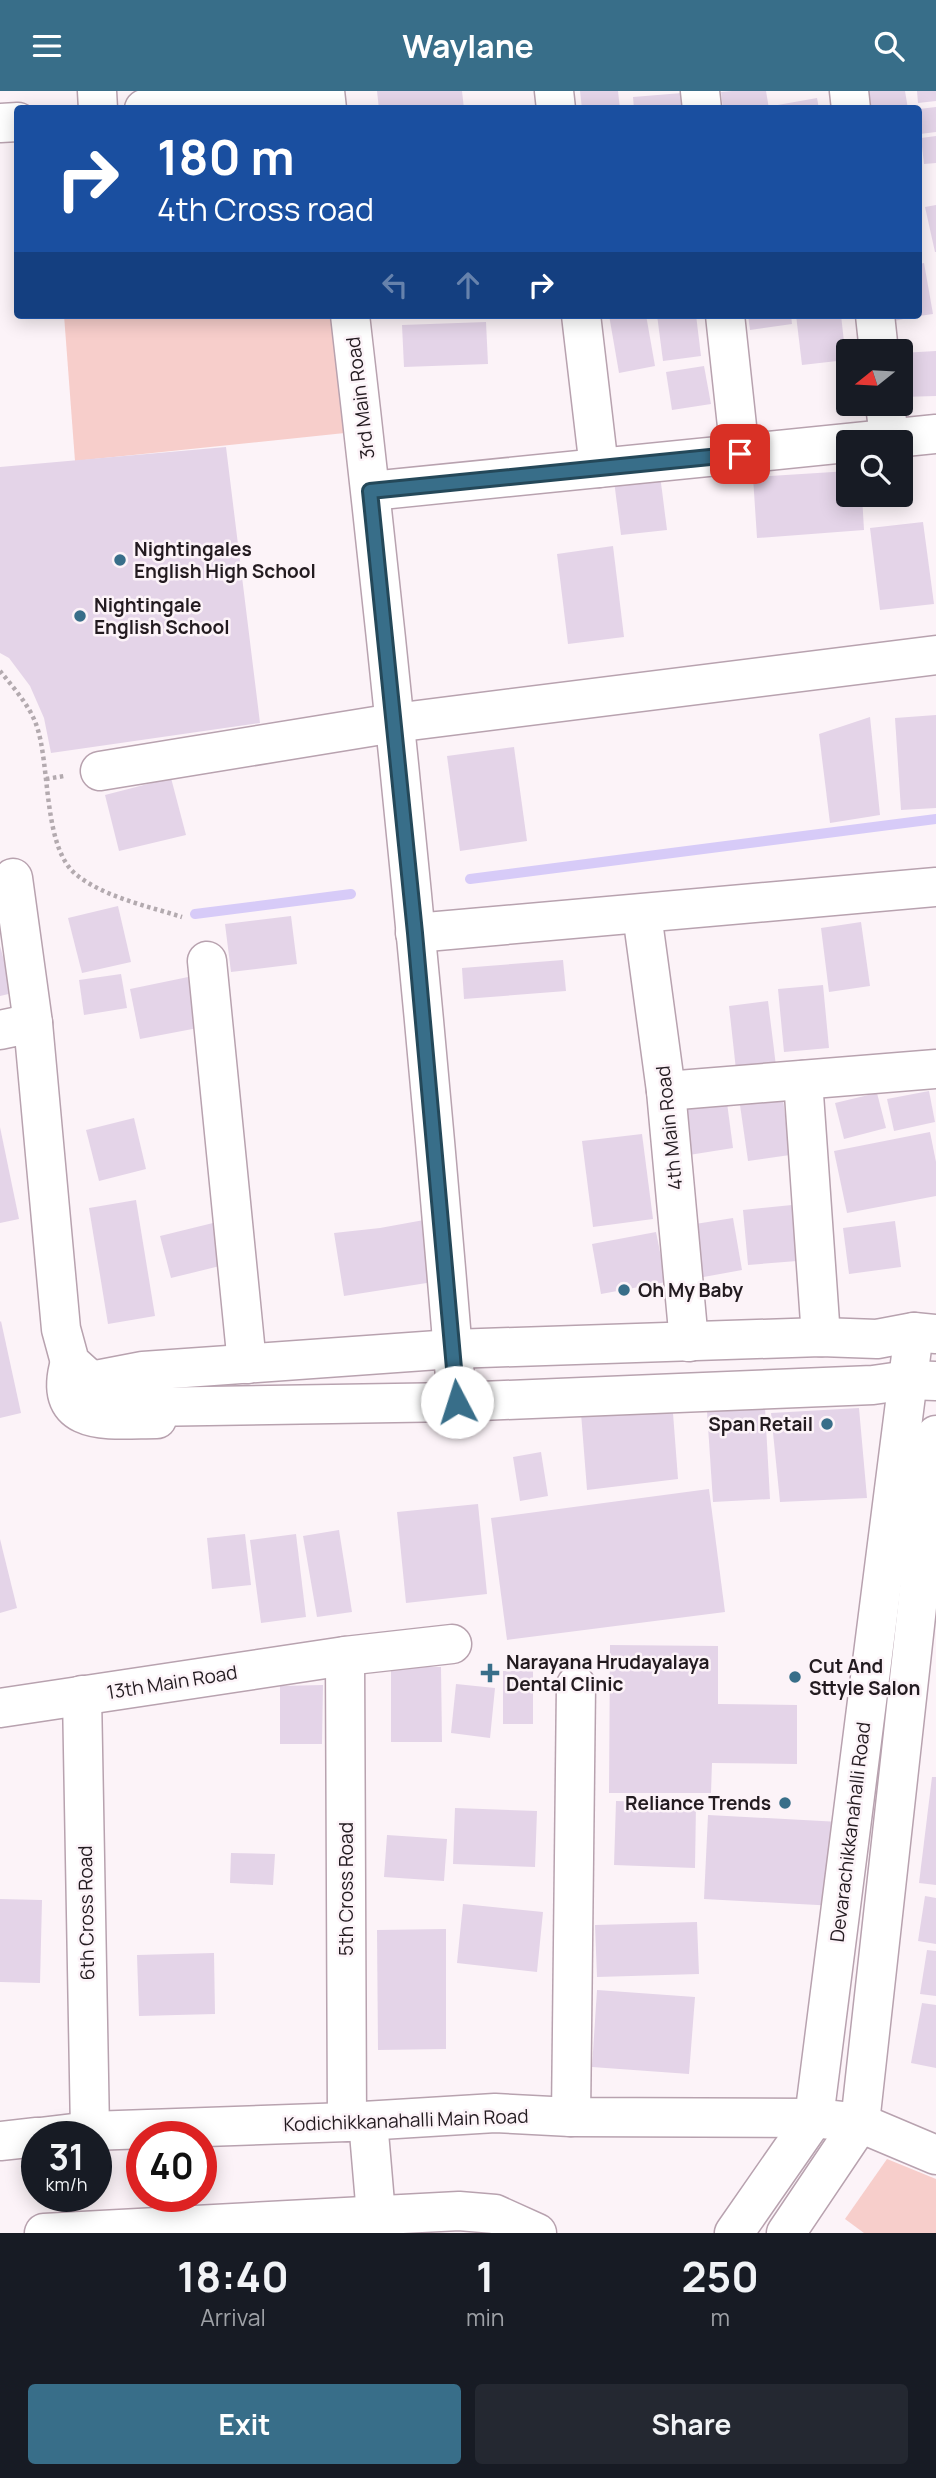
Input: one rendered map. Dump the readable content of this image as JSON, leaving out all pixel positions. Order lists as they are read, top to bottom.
{
  "streets": {
    "street": [
      "3rd Main Road",
      "4th Main Road",
      "13th Main Road",
      "Devarachikkanahalli Road",
      "5th Cross Road",
      "6th Cross Road",
      "Kodichikkanahalli Main Road"
    ]
  },
  "crossings": [
    ["3rd Main Road", "Devarachikkanahalli Road"],
    ["4th Main Road", "Devarachikkanahalli Road"],
    ["13th Main Road", "5th Cross Road"],
    ["13th Main Road", "6th Cross Road"],
    ["Devarachikkanahalli Road", "Kodichikkanahalli Main Road"],
    ["5th Cross Road", "Kodichikkanahalli Main Road"]
  ],
  "places": {
    "other": [
      "Nightingales English High School",
      "Nightingale English School",
      "Oh My Baby",
      "Span Retail",
      "Cut And Sttyle Salon",
      "Reliance Trends"
    ],
    "health": ["Narayana Hrudayalaya Dental Clinic"]
  },
  "north": "left",
  "page": {
    "header": "Waylane",
    "turn": ["180 m", "4th Cross road"],
    "speed": "31 km/h",
    "limit": "40",
    "eta": [
      "18:40",
      "Arrival",
      "1",
      "min",
      "250",
      "m"
    ],
    "buttons": ["Exit", "Share"]
  }
}
